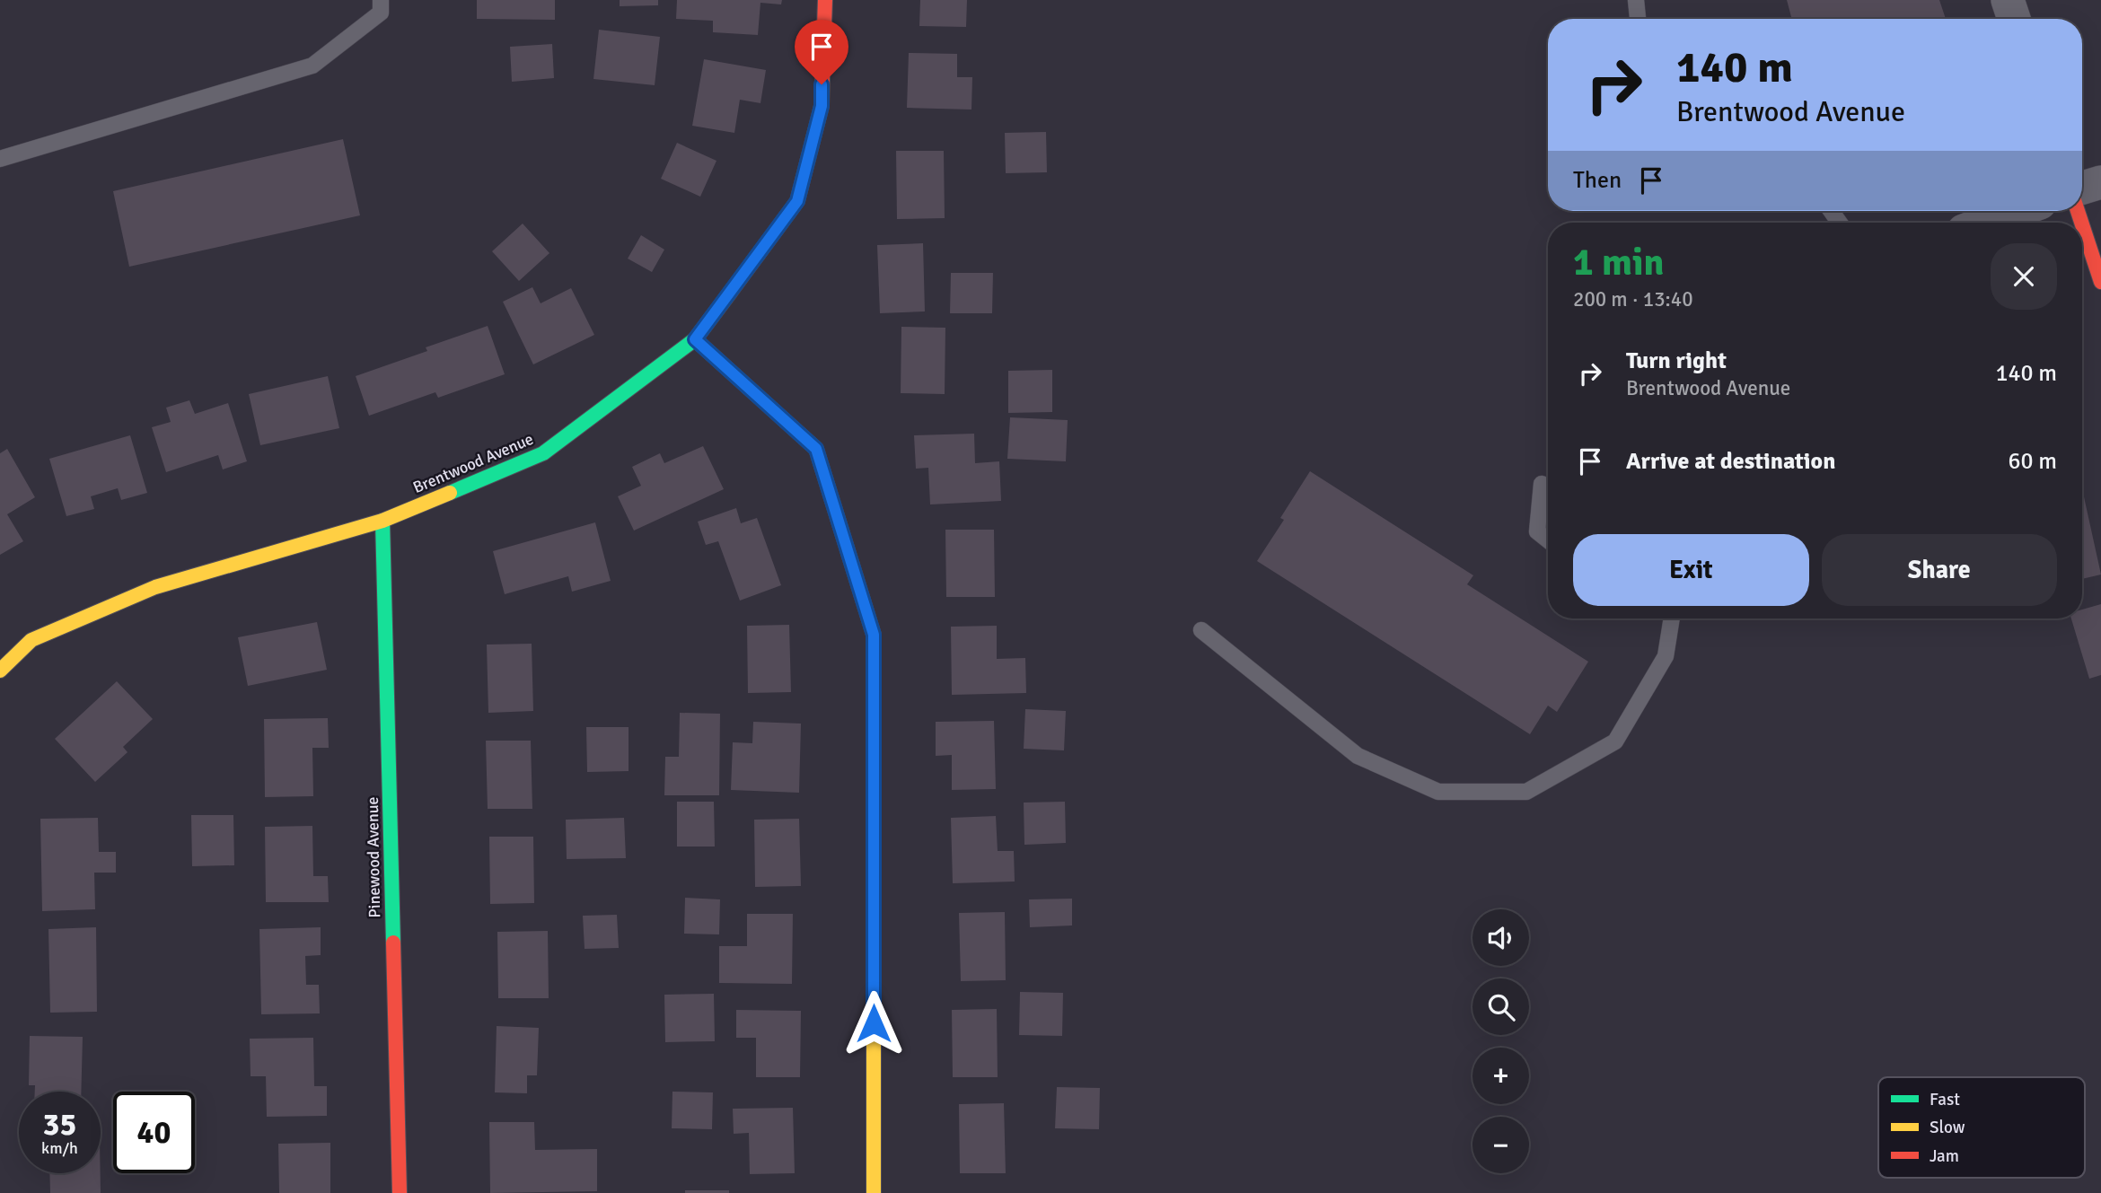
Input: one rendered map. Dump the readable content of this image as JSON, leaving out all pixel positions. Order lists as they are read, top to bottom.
{
  "streets": {
    "street": ["Brentwood Avenue", "Pinewood Avenue"]
  },
  "crossings": [
    ["Brentwood Avenue", "Pinewood Avenue"]
  ],
  "legend": ["Fast", "Slow", "Jam"],
  "page": {
    "turn": ["140 m", "Brentwood Avenue"],
    "then": "Then",
    "heading": ["1 min", "200 m · 13:40"],
    "list": [
      {
        "name": "Turn right",
        "note": "Brentwood Avenue",
        "value": "140 m"
      },
      {
        "name": "Arrive at destination",
        "value": "60 m"
      }
    ],
    "buttons": ["Exit", "Share"],
    "map_buttons": ["+", "−"],
    "speed": "35 km/h",
    "limit": "40"
  }
}
